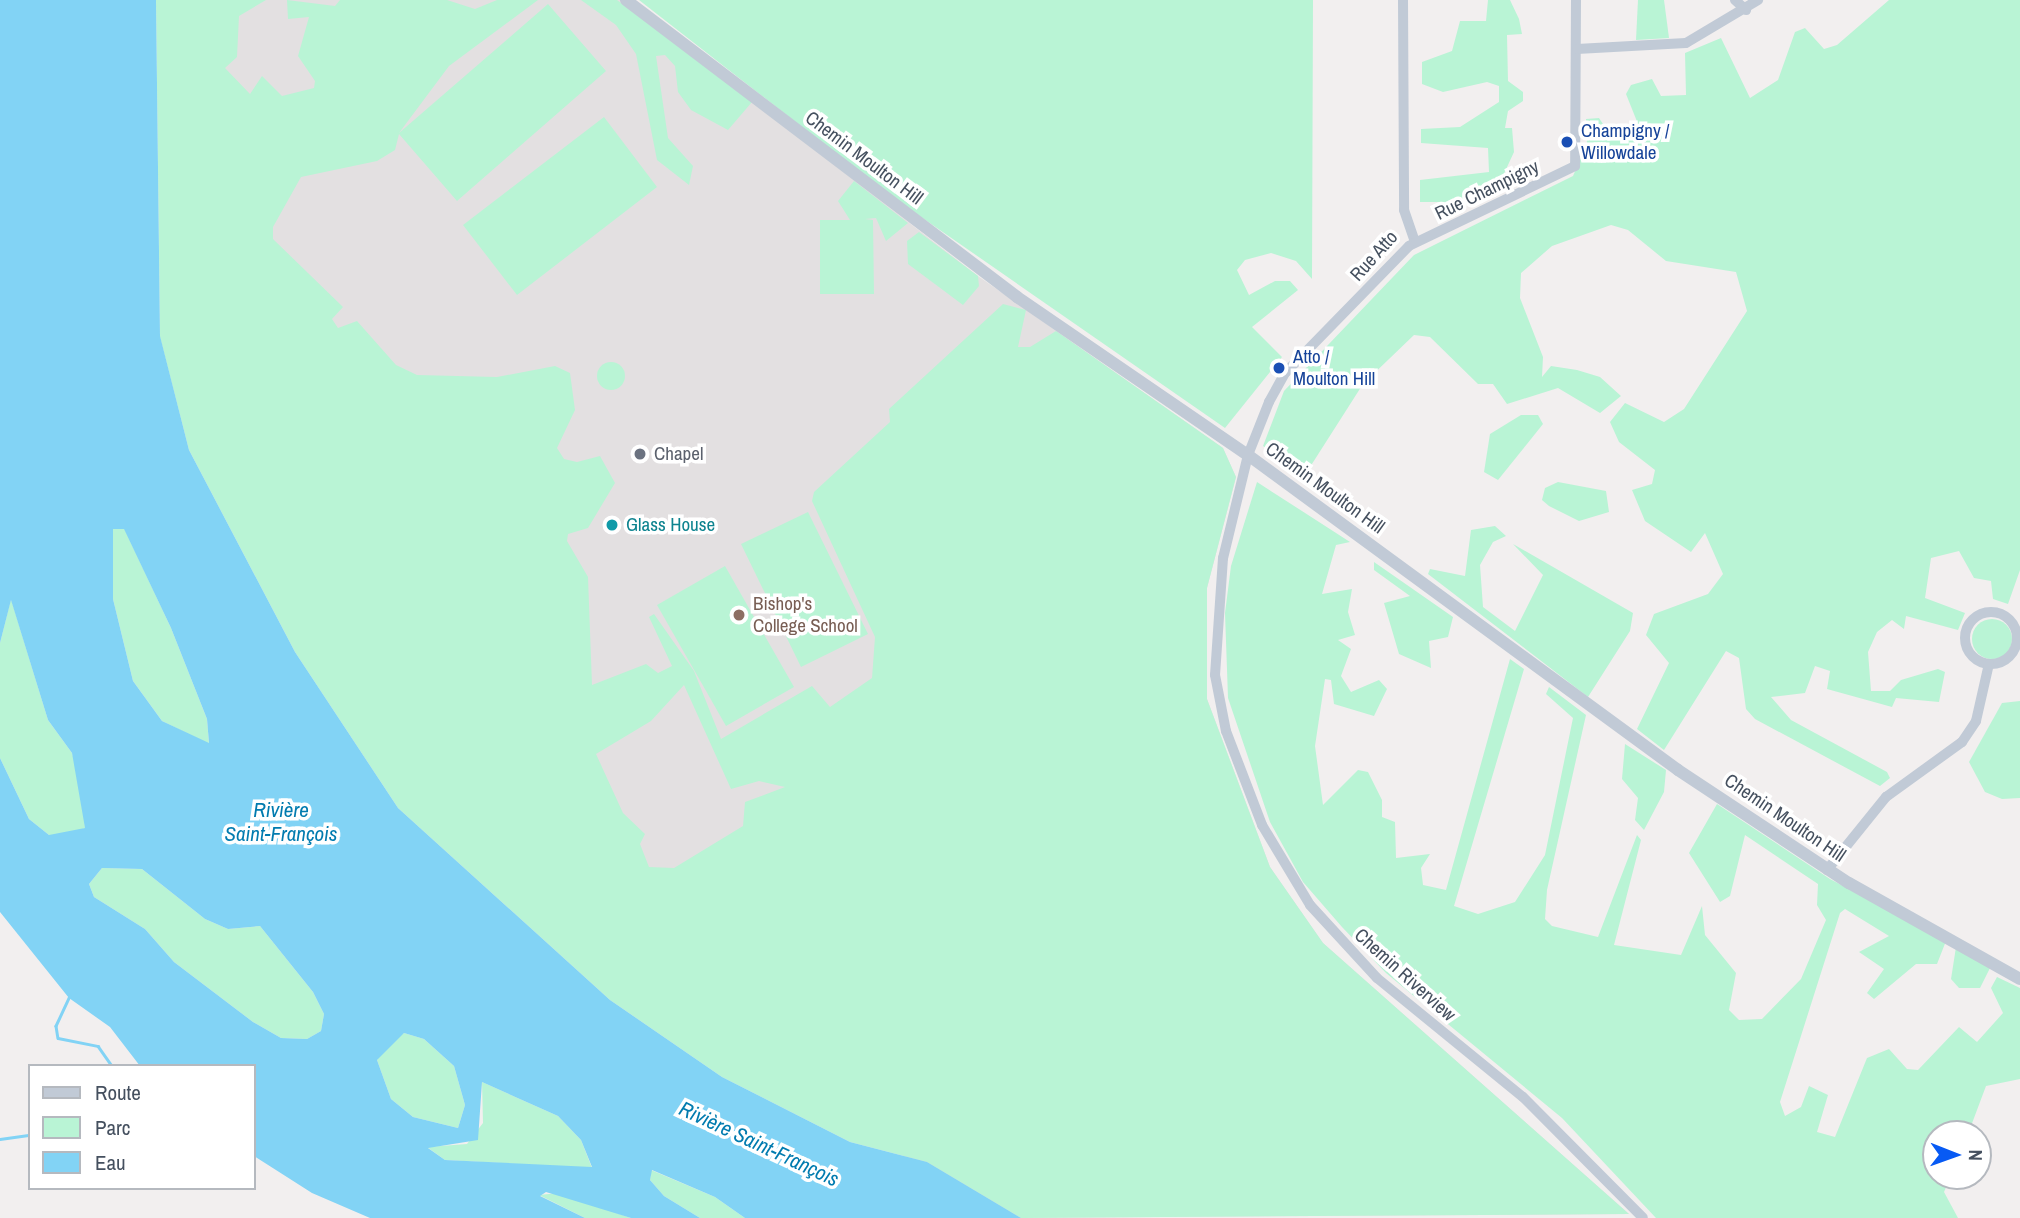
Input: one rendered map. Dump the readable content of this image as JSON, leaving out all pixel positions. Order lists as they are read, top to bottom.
{
  "streets": {
    "street": [
      "Chemin Moulton Hill",
      "Rue Champigny",
      "Rue Atto",
      "Chemin Riverview"
    ]
  },
  "crossings": [
    ["Chemin Moulton Hill", "Rue Atto"],
    ["Chemin Moulton Hill", "Chemin Riverview"],
    ["Rue Champigny", "Rue Atto"],
    ["Rue Atto", "Chemin Riverview"]
  ],
  "water": ["Rivière Saint-François"],
  "places": [
    "Champigny / Willowdale",
    "Atto / Moulton Hill",
    "Chapel",
    "Glass House",
    "Bishop's College School"
  ],
  "legend": ["Route", "Parc", "Eau"],
  "north": "right"
}
